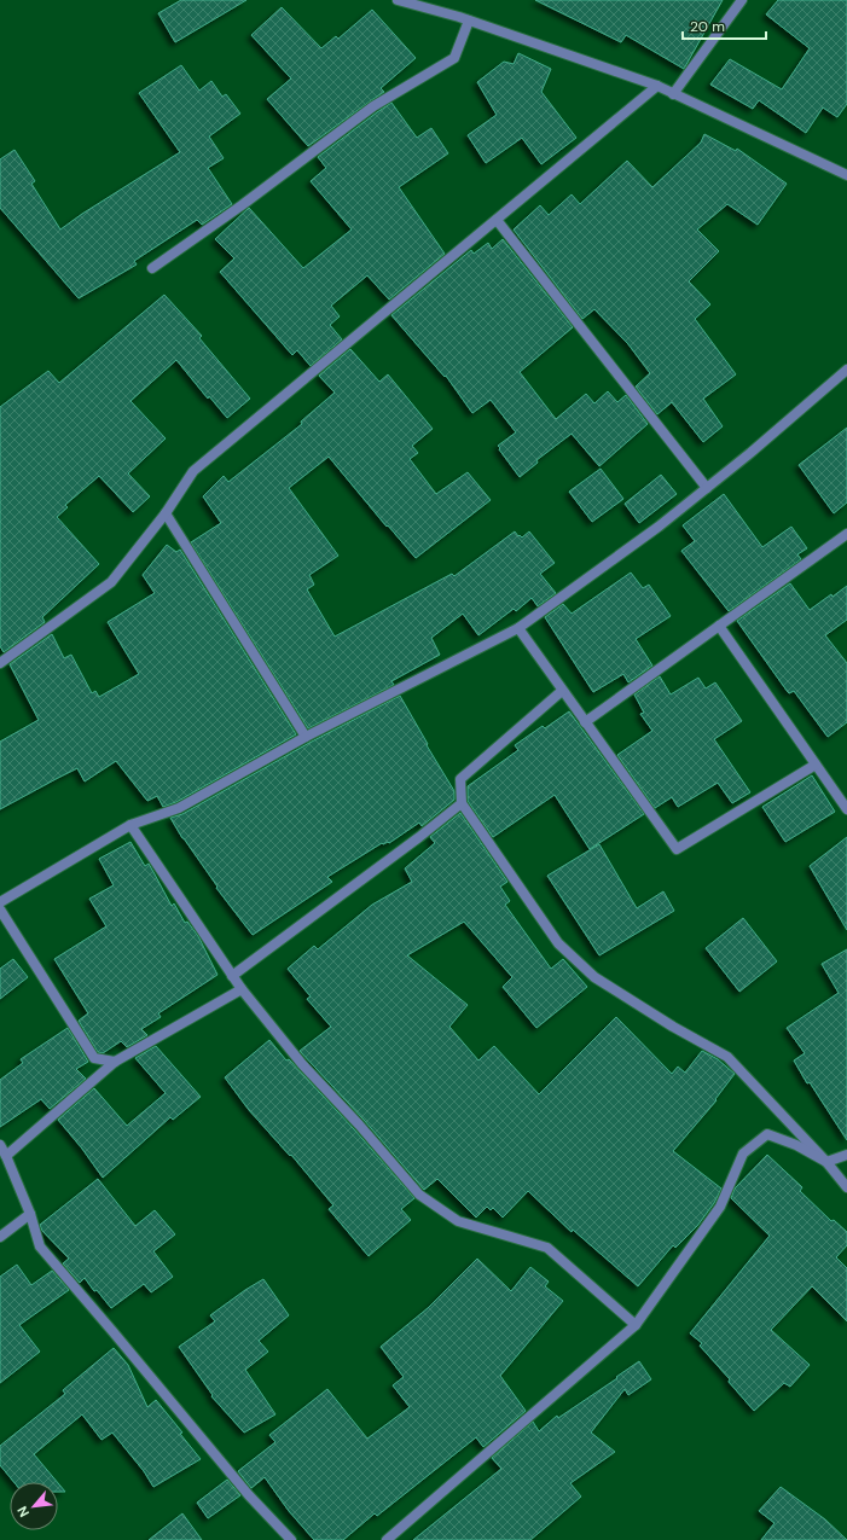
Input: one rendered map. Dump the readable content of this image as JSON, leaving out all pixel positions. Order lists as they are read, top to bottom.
{
  "scale_bar": "20 m",
  "north": "bottom left"
}
